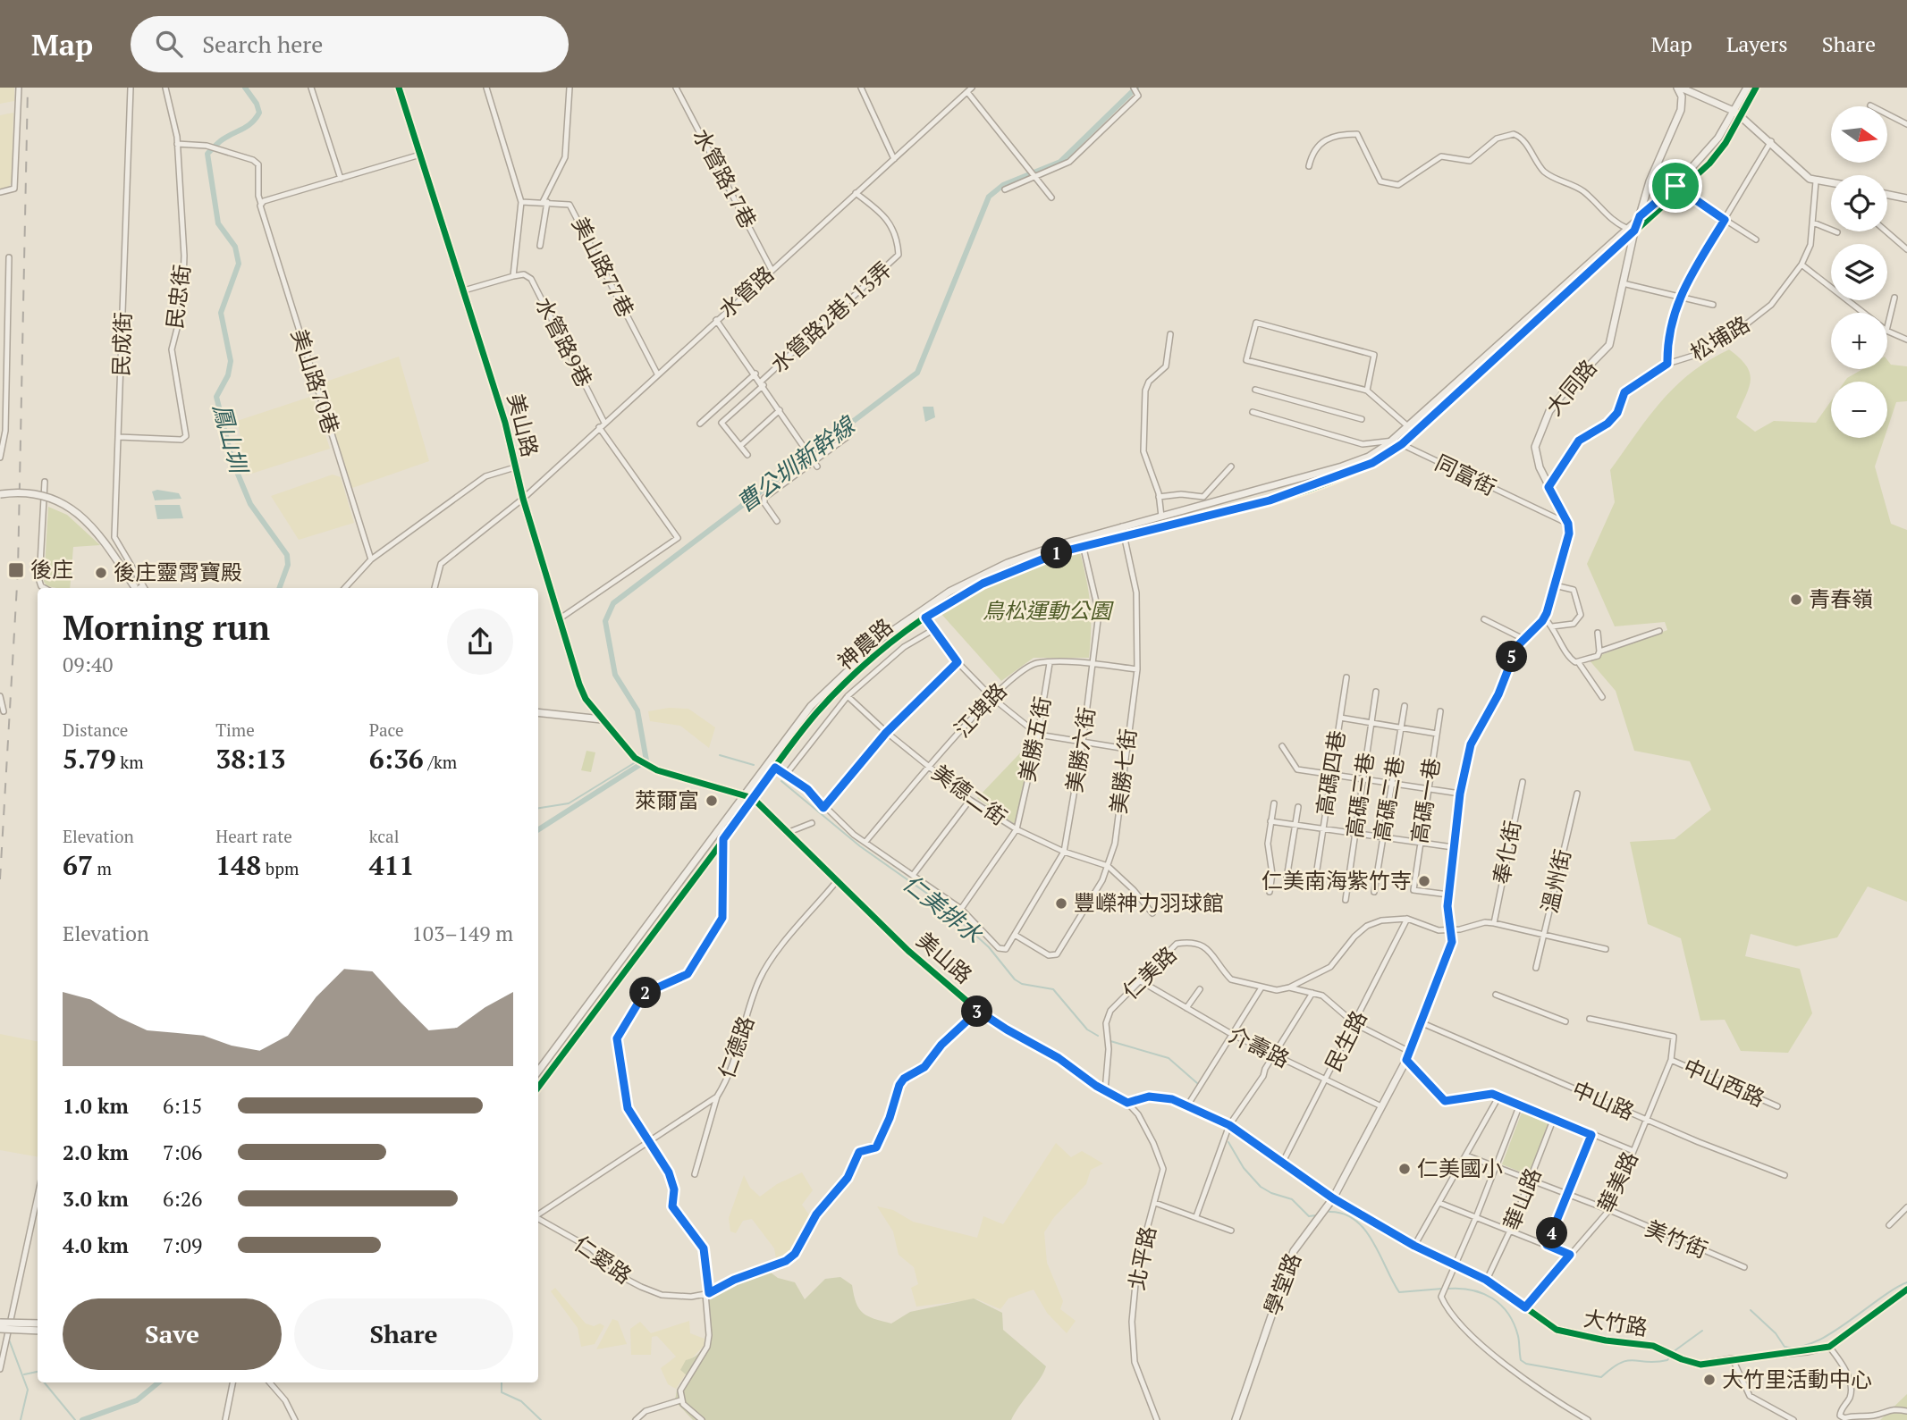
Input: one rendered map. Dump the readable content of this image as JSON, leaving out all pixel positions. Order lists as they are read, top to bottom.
{
  "streets": {
    "street": [
      "水管路17巷",
      "美山路77巷",
      "水管路",
      "民忠街",
      "水管路2巷113弄",
      "松埔路",
      "水管路9巷",
      "民成街",
      "美山路70巷",
      "大同路",
      "美山路",
      "同富街",
      "神農路",
      "江埤路",
      "美勝五街",
      "美勝六街",
      "美勝七街",
      "高碼四巷",
      "美德二街",
      "高碼三巷",
      "高碼二巷",
      "高碼一巷",
      "奉化街",
      "溫州街",
      "仁美路",
      "民生路",
      "仁德路",
      "介壽路",
      "中山西路",
      "中山路",
      "華美路",
      "華山路",
      "美竹街",
      "北平路",
      "仁愛路",
      "學堂路",
      "大竹路"
    ]
  },
  "crossings": [
    ["水管路17巷", "水管路"],
    ["美山路77巷", "水管路"],
    ["水管路", "水管路2巷113弄"],
    ["水管路", "水管路9巷"],
    ["水管路", "美山路"],
    ["民忠街", "民成街"],
    ["民忠街", "美山路70巷"],
    ["松埔路", "大同路"],
    ["大同路", "同富街"],
    ["大同路", "神農路"],
    ["美山路", "神農路"],
    ["美山路", "仁美路"],
    ["美山路", "仁德路"],
    ["美山路", "北平路"],
    ["美山路", "仁愛路"],
    ["同富街", "神農路"],
    ["神農路", "美勝七街"],
    ["江埤路", "美勝五街"],
    ["江埤路", "美勝六街"],
    ["江埤路", "美勝七街"],
    ["江埤路", "美德二街"],
    ["美勝五街", "美德二街"],
    ["美勝六街", "美勝七街"],
    ["美勝六街", "美德二街"],
    ["美勝七街", "美德二街"],
    ["高碼一巷", "學堂路"],
    ["仁美路", "民生路"],
    ["仁美路", "介壽路"],
    ["仁美路", "學堂路"],
    ["民生路", "介壽路"],
    ["介壽路", "學堂路"],
    ["中山西路", "華美路"],
    ["中山路", "華美路"],
    ["中山路", "學堂路"],
    ["華美路", "美竹街"],
    ["華美路", "大竹路"],
    ["華山路", "美竹街"],
    ["華山路", "大竹路"],
    ["學堂路", "大竹路"]
  ],
  "water": ["鳳山圳", "曹公圳新幹線", "仁美排水"],
  "parks": ["鳥松運動公園"],
  "places": {
    "transit": ["後庄"],
    "other": [
      "後庄靈霄寶殿",
      "青春嶺",
      "萊爾富",
      "仁美南海紫竹寺",
      "豐嶸神力羽球館",
      "仁美國小",
      "大竹里活動中心"
    ]
  },
  "north": "right",
  "page": {
    "header": "Map",
    "search": "Search here",
    "nav": ["Map", "Layers", "Share"],
    "map_buttons": ["+", "−"],
    "pins": [
      "1",
      "5",
      "2",
      "3",
      "4"
    ],
    "heading": ["Morning run", "09:40"],
    "stats": [
      ["Distance", "5.79 km"],
      ["Time", "38:13"],
      ["Pace", "6:36 /km"],
      ["Elevation", "67 m"],
      ["Heart rate", "148 bpm"],
      ["kcal", "411"]
    ],
    "chart": ["Elevation", "103–149 m"],
    "list": [
      {
        "name": "1.0 km",
        "note": "6:15"
      },
      {
        "name": "2.0 km",
        "note": "7:06"
      },
      {
        "name": "3.0 km",
        "note": "6:26"
      },
      {
        "name": "4.0 km",
        "note": "7:09"
      }
    ],
    "buttons": ["Save", "Share"]
  }
}
